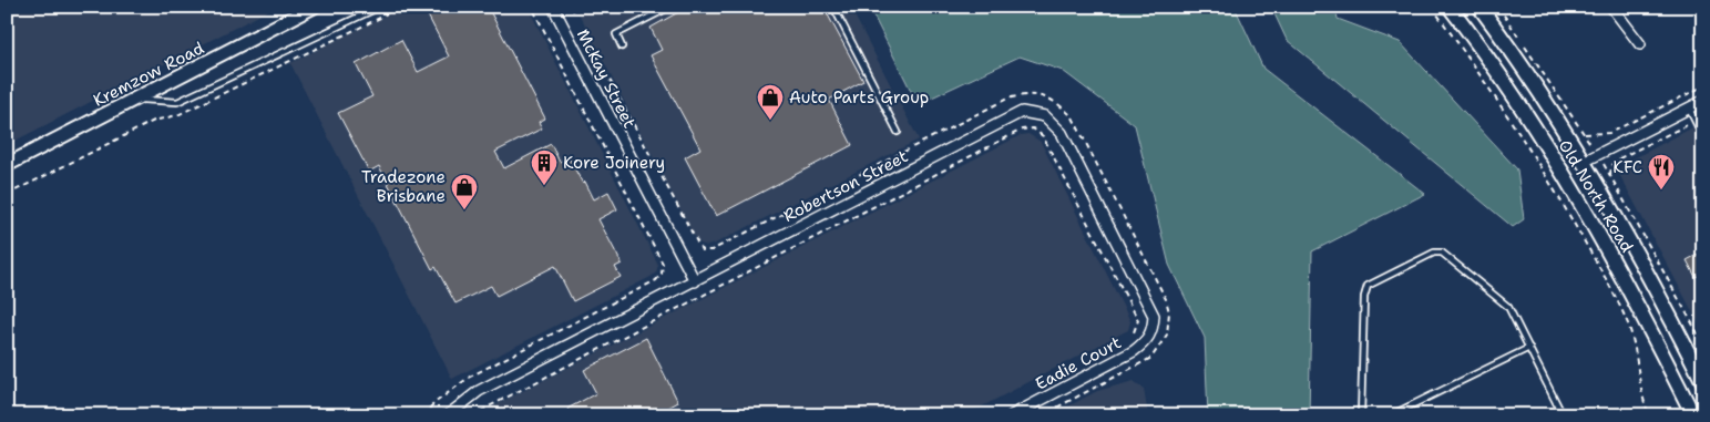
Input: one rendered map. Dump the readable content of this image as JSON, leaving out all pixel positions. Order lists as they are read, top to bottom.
{
  "streets": {
    "main road": ["Old North Road"],
    "street": [
      "Kremzow Road",
      "McKay Street",
      "Robertson Street",
      "Eadie Court"
    ]
  },
  "crossings": [
    ["McKay Street", "Robertson Street"],
    ["Robertson Street", "Eadie Court"]
  ],
  "places": {
    "shop": ["Auto Parts Group", "Tradezone Brisbane"],
    "building": ["Kore Joinery"],
    "restaurant": ["KFC"]
  }
}
